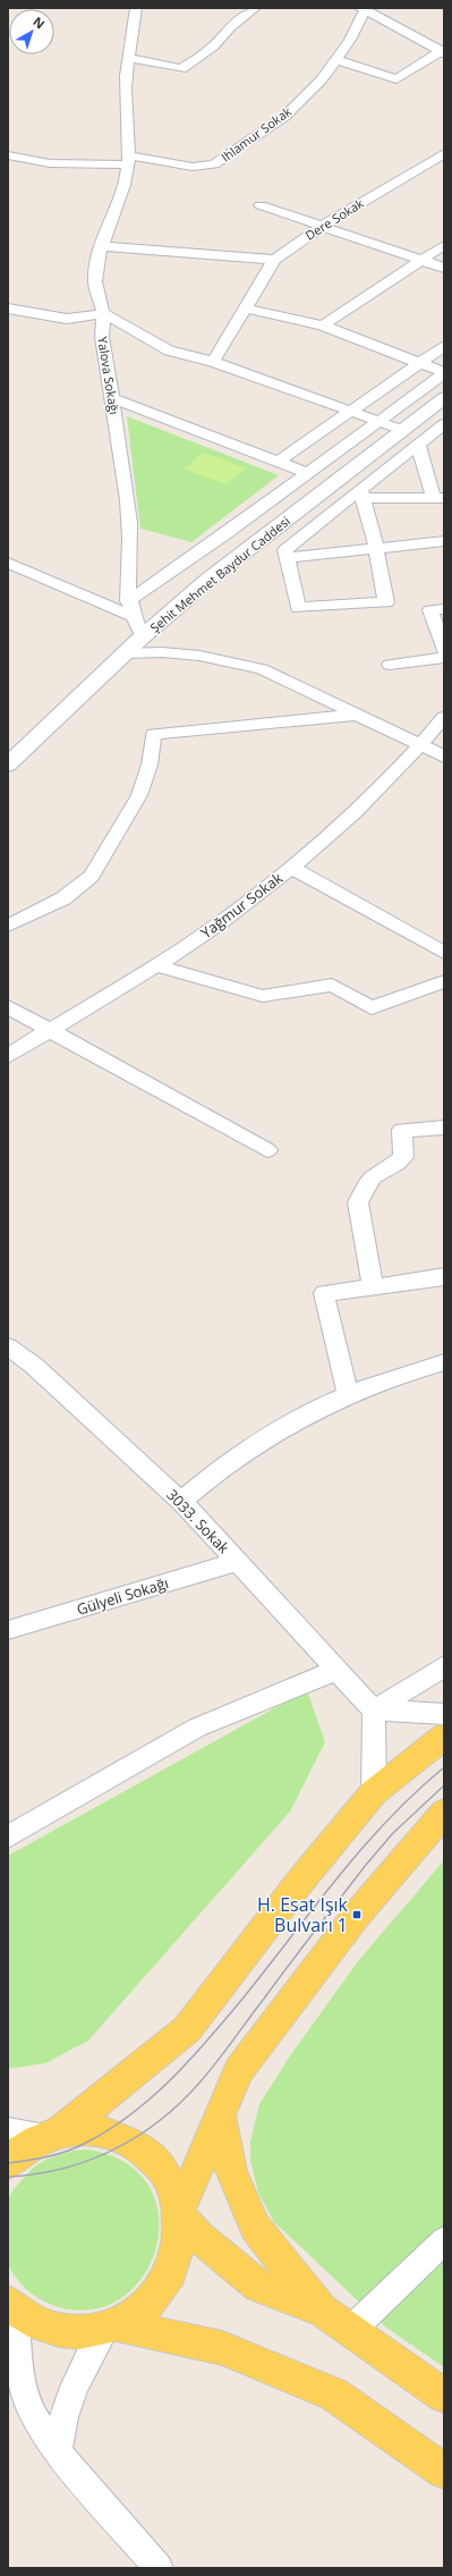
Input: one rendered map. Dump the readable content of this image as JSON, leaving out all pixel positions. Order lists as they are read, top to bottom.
{
  "streets": {
    "street": [
      "Ihlamur Sokak",
      "Dere Sokak",
      "Yalova Sokağı",
      "Şehit Mehmet Baydur Caddesi",
      "Yağmur Sokak",
      "3033. Sokak",
      "Gülyeli Sokağı"
    ]
  },
  "crossings": [
    ["Ihlamur Sokak", "Yalova Sokağı"],
    ["Yalova Sokağı", "Şehit Mehmet Baydur Caddesi"],
    ["3033. Sokak", "Gülyeli Sokağı"]
  ],
  "places": {
    "transit": ["H. Esat Işık Bulvarı 1"]
  },
  "north": "top right"
}
